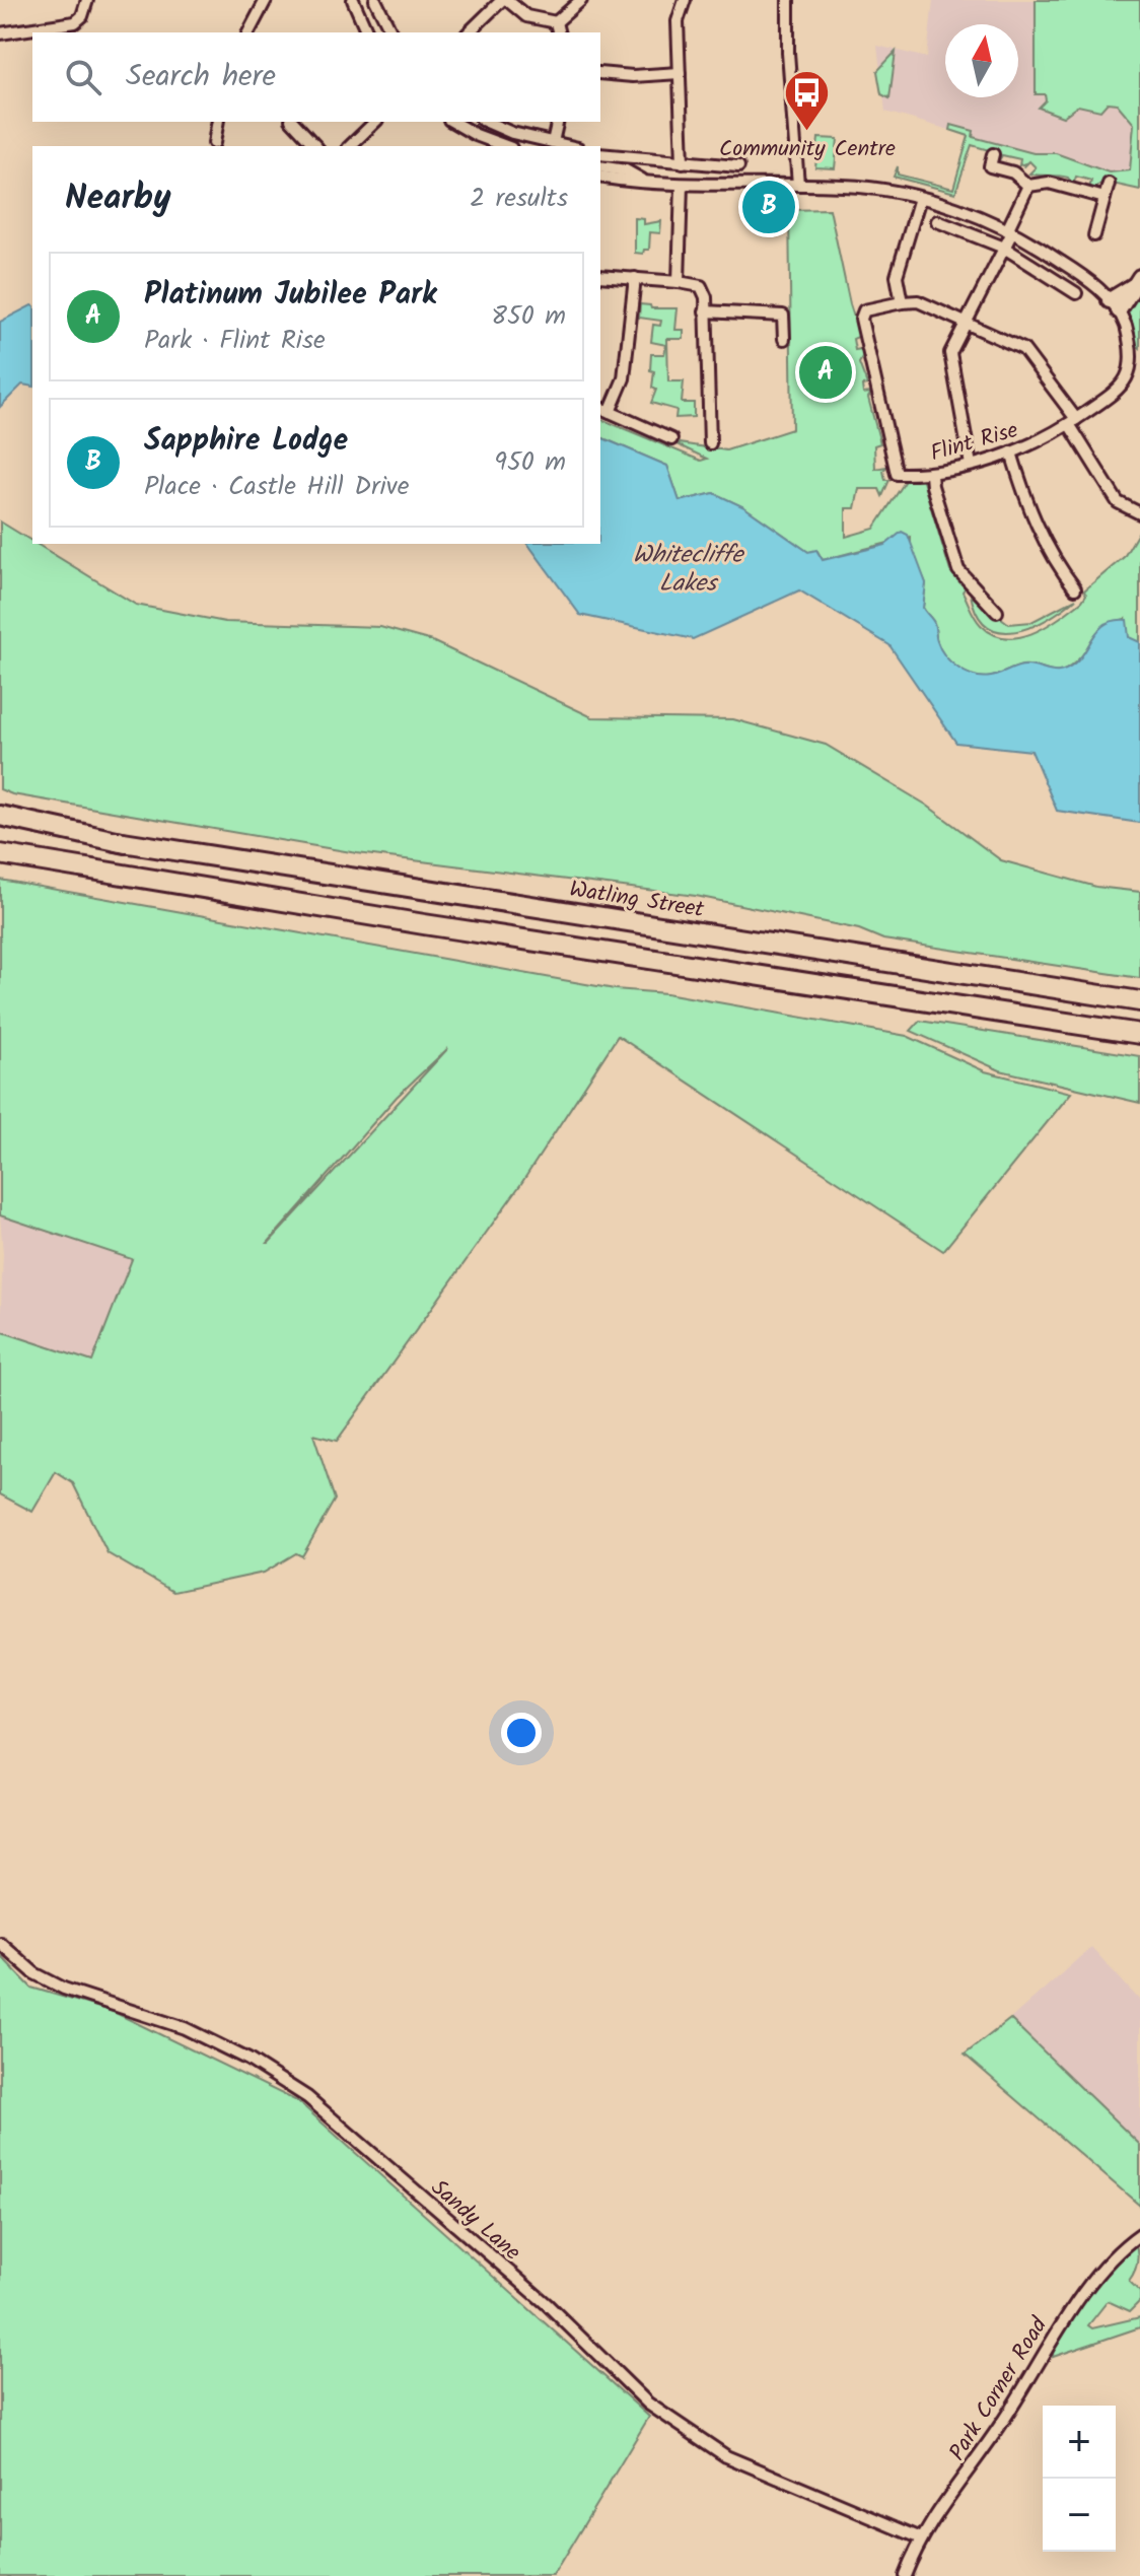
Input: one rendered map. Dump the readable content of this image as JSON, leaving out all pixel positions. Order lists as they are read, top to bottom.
{
  "streets": {
    "highway": ["Watling Street"],
    "street": ["Flint Rise", "Sandy Lane", "Park Corner Road"]
  },
  "crossings": [
    ["Sandy Lane", "Park Corner Road"]
  ],
  "water": ["Whitecliffe Lakes"],
  "places": {
    "bus stop": ["Community Centre"]
  },
  "north": "top",
  "page": {
    "search": "Search here",
    "heading": ["Nearby", "2 results"],
    "pins": ["B", "A"],
    "list": [
      {
        "mark": "A",
        "name": "Platinum Jubilee Park",
        "note": "Park · Flint Rise",
        "value": "850 m"
      },
      {
        "mark": "B",
        "name": "Sapphire Lodge",
        "note": "Place · Castle Hill Drive",
        "value": "950 m"
      }
    ],
    "map_buttons": ["+", "−"]
  }
}
